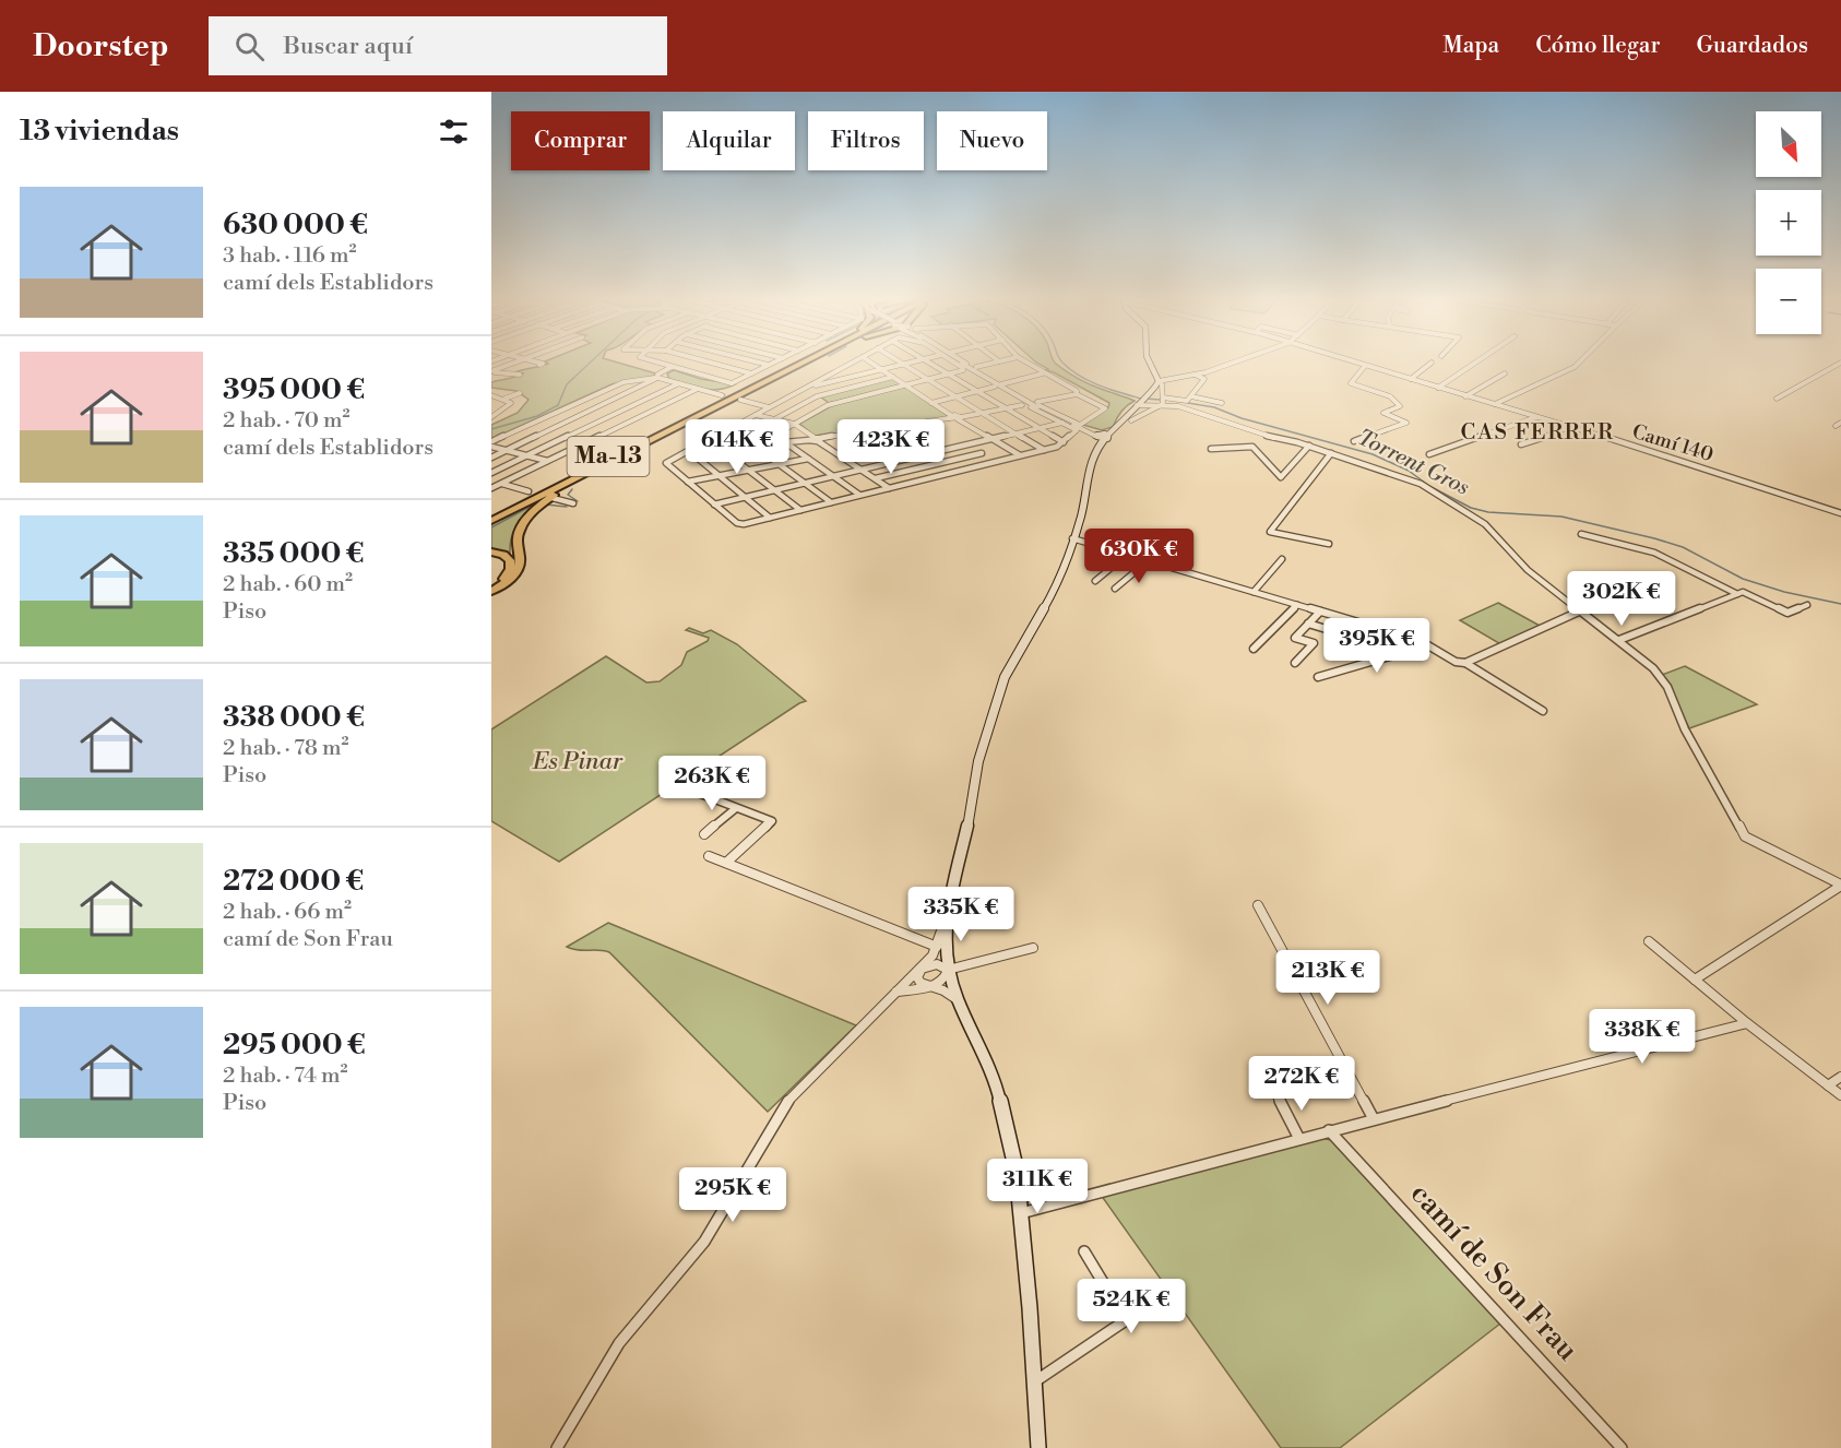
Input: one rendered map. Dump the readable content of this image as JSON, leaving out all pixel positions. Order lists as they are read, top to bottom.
{
  "streets": {
    "highway": ["Ma-13"],
    "street": ["Camí 140", "camí de Son Frau"]
  },
  "districts": ["CAS FERRER"],
  "water": ["Torrent Gros"],
  "parks": ["Es Pinar"],
  "north": "bottom right",
  "page": {
    "header": "Doorstep",
    "search": "Buscar aquí",
    "nav": ["Mapa", "Cómo llegar", "Guardados"],
    "heading": "13 viviendas",
    "map_buttons": ["+", "−"],
    "chip": [
      "Comprar",
      "Alquilar",
      "Filtros",
      "Nuevo"
    ],
    "list": [
      {
        "name": "630 000 €",
        "note": "3 hab. · 116 m² · camí dels Establidors"
      },
      {
        "name": "395 000 €",
        "note": "2 hab. · 70 m² · camí dels Establidors"
      },
      {
        "name": "335 000 €",
        "note": "2 hab. · 60 m² · Piso"
      },
      {
        "name": "338 000 €",
        "note": "2 hab. · 78 m² · Piso"
      },
      {
        "name": "272 000 €",
        "note": "2 hab. · 66 m² · camí de Son Frau"
      },
      {
        "name": "295 000 €",
        "note": "2 hab. · 74 m² · Piso"
      }
    ],
    "price": [
      "614K €",
      "423K €",
      "630K €",
      "302K €",
      "395K €",
      "263K €",
      "335K €",
      "213K €",
      "338K €",
      "272K €",
      "311K €",
      "295K €",
      "524K €"
    ]
  }
}
